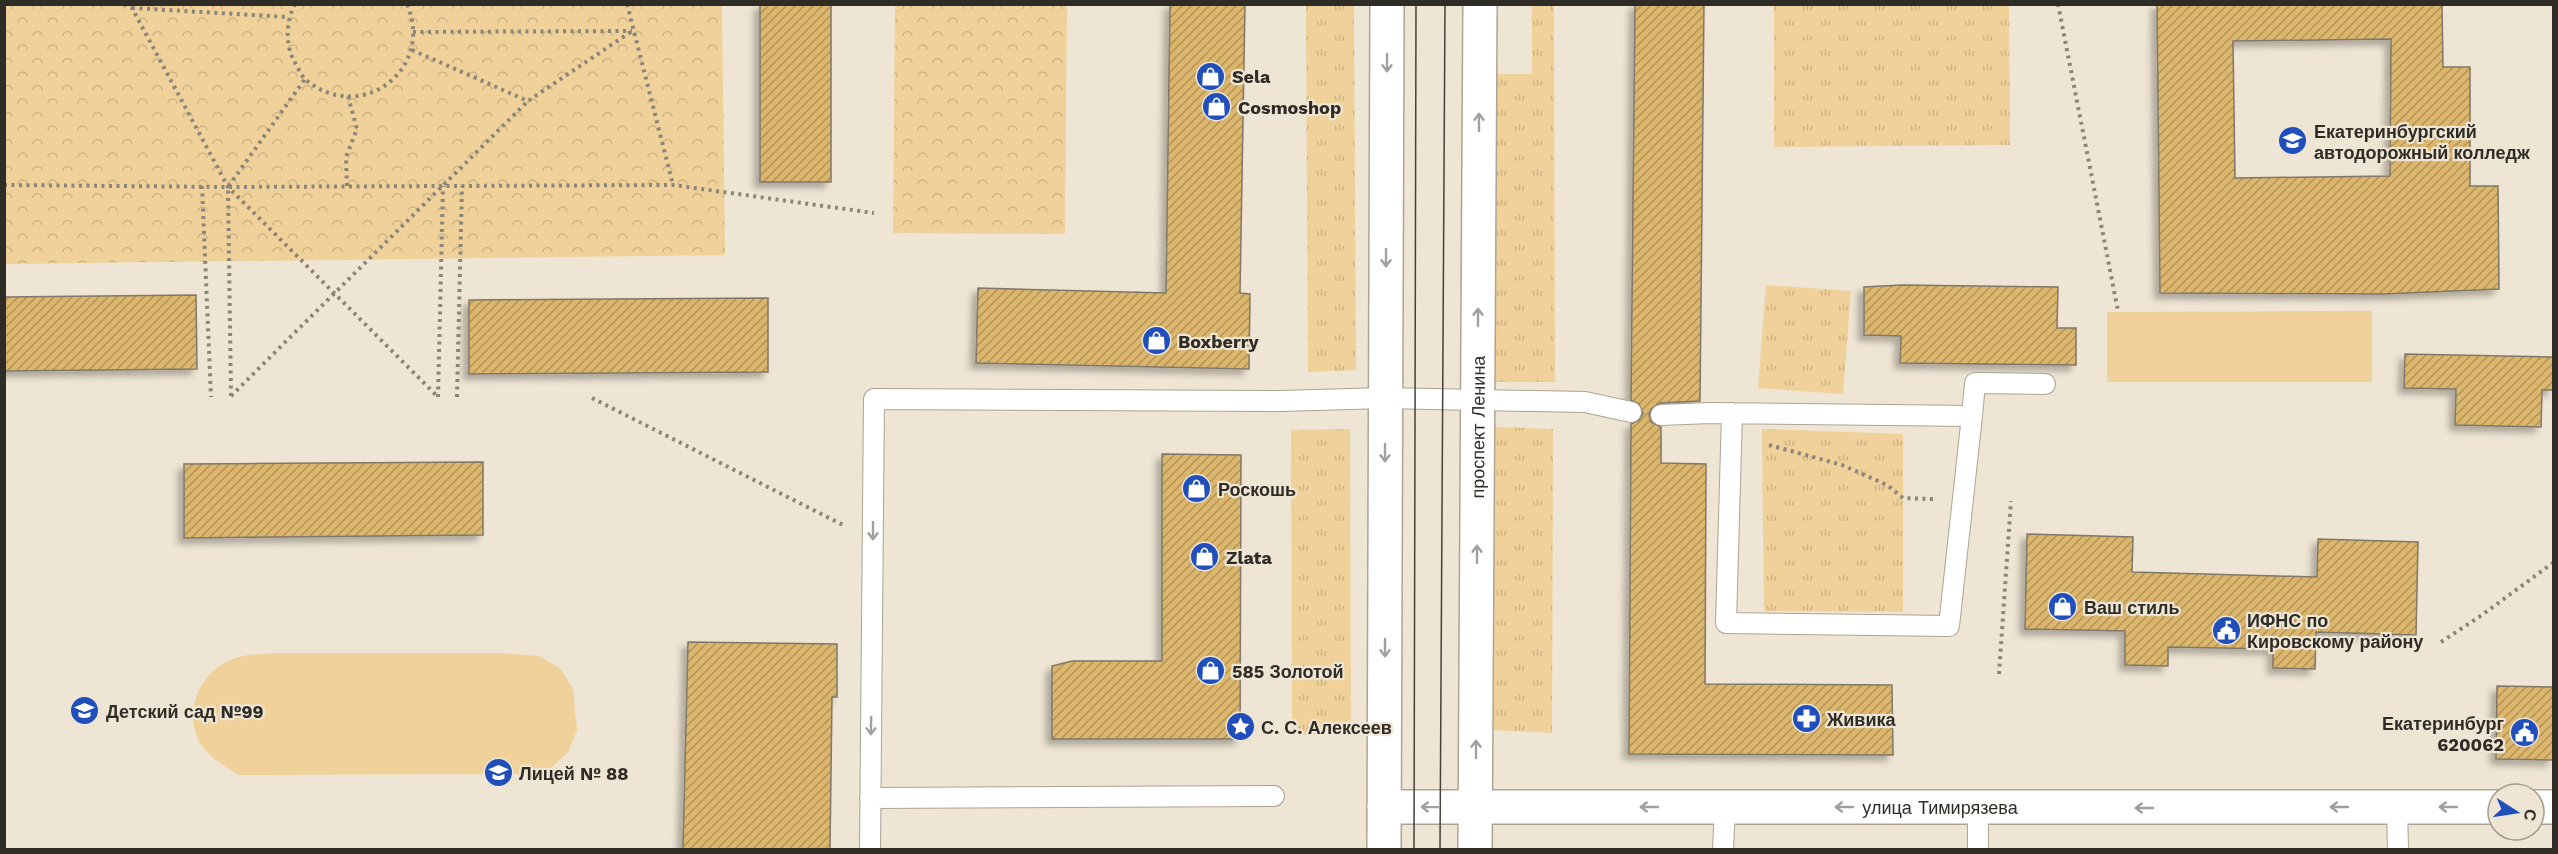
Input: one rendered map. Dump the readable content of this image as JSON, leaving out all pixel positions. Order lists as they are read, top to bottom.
{
  "streets": {
    "main road": ["проспект Ленина", "улица Тимирязева"]
  },
  "crossings": [
    ["проспект Ленина", "улица Тимирязева"]
  ],
  "one_way": ["улица Тимирязева"],
  "places": {
    "shop": [
      "Sela",
      "Cosmoshop",
      "Boxberry",
      "Роскошь",
      "Zlata",
      "Ваш стиль",
      "585 Золотой"
    ],
    "school or university": ["Екатеринбургский автодорожный колледж", "Детский сад №99", "Лицей № 88"],
    "public building": ["ИФНС по Кировскому району", "Екатеринбург 620062"],
    "pharmacy": ["Живика"],
    "place": ["С. С. Алексеев"]
  },
  "north": "right"
}
